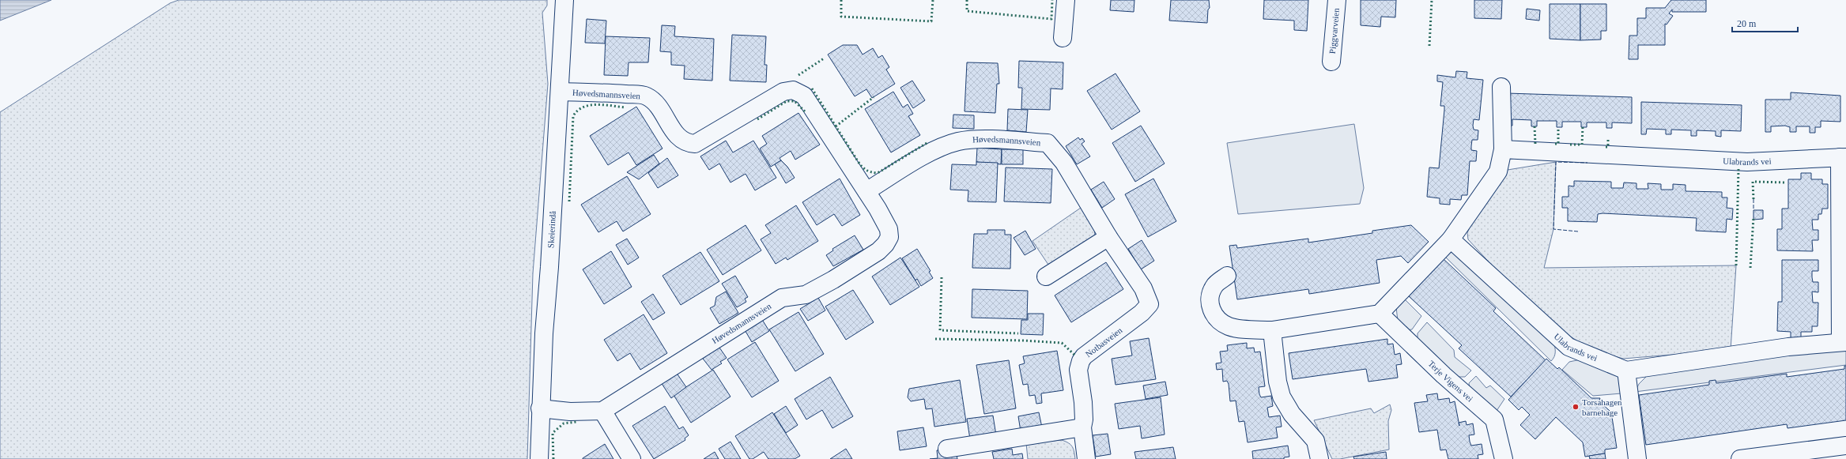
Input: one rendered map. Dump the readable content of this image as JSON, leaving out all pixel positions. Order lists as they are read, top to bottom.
{
  "streets": {
    "street": [
      "Piggvarveien",
      "Høvedsmannsveien",
      "Ulabrands vei",
      "Skeierindå",
      "Notbasveien",
      "Terje Vigens vei"
    ]
  },
  "crossings": [
    ["Høvedsmannsveien", "Skeierindå"],
    ["Høvedsmannsveien", "Notbasveien"]
  ],
  "places": ["Torsahagen barnehage"],
  "scale_bar": "20 m"
}
